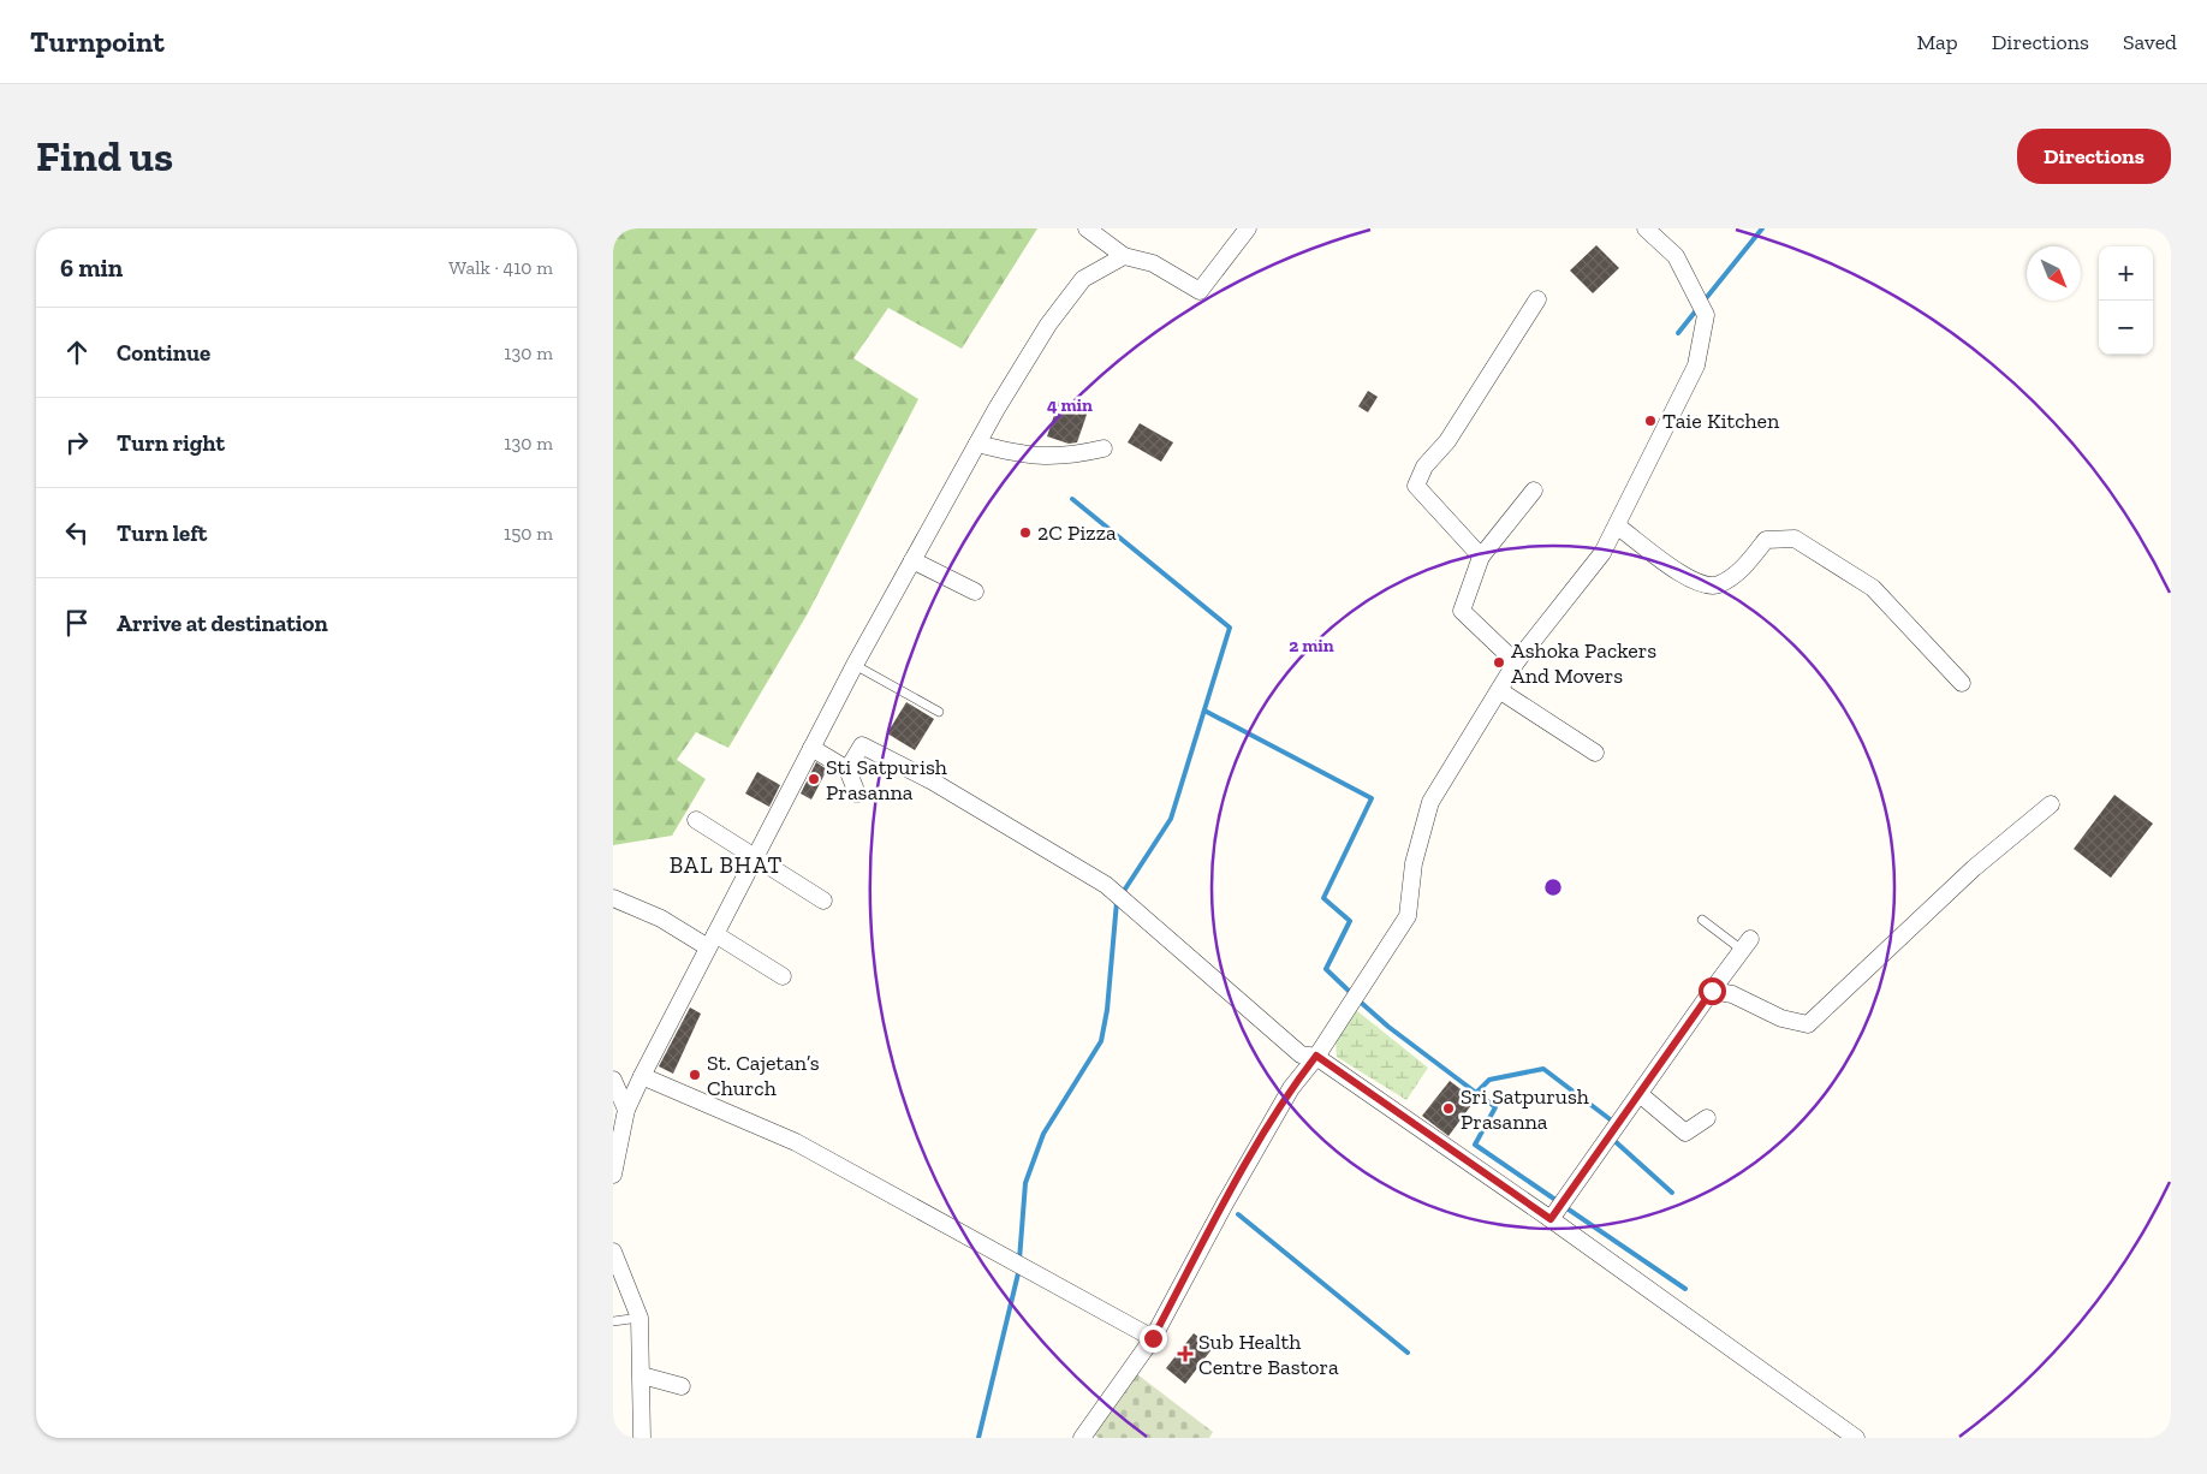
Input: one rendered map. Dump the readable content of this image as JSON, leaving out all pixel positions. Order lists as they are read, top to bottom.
{
  "districts": ["BAL BHAT"],
  "places": {
    "other": [
      "Taie Kitchen",
      "2C Pizza",
      "Ashoka Packers And Movers",
      "Sti Satpurish Prasanna",
      "St. Cajetan’s Church",
      "Sri Satpurush Prasanna"
    ],
    "health": ["Sub Health Centre Bastora"]
  },
  "north": "bottom right",
  "page": {
    "header": "Turnpoint",
    "nav": ["Map", "Directions", "Saved"],
    "buttons": "Directions",
    "title": "Find us",
    "heading": ["6 min", "Walk · 410 m"],
    "map_buttons": ["+", "−"],
    "list": [
      ["Continue", "130 m"],
      ["Turn right", "130 m"],
      ["Turn left", "150 m"],
      "Arrive at destination"
    ]
  },
  "rings": ["4 min", "2 min"]
}
